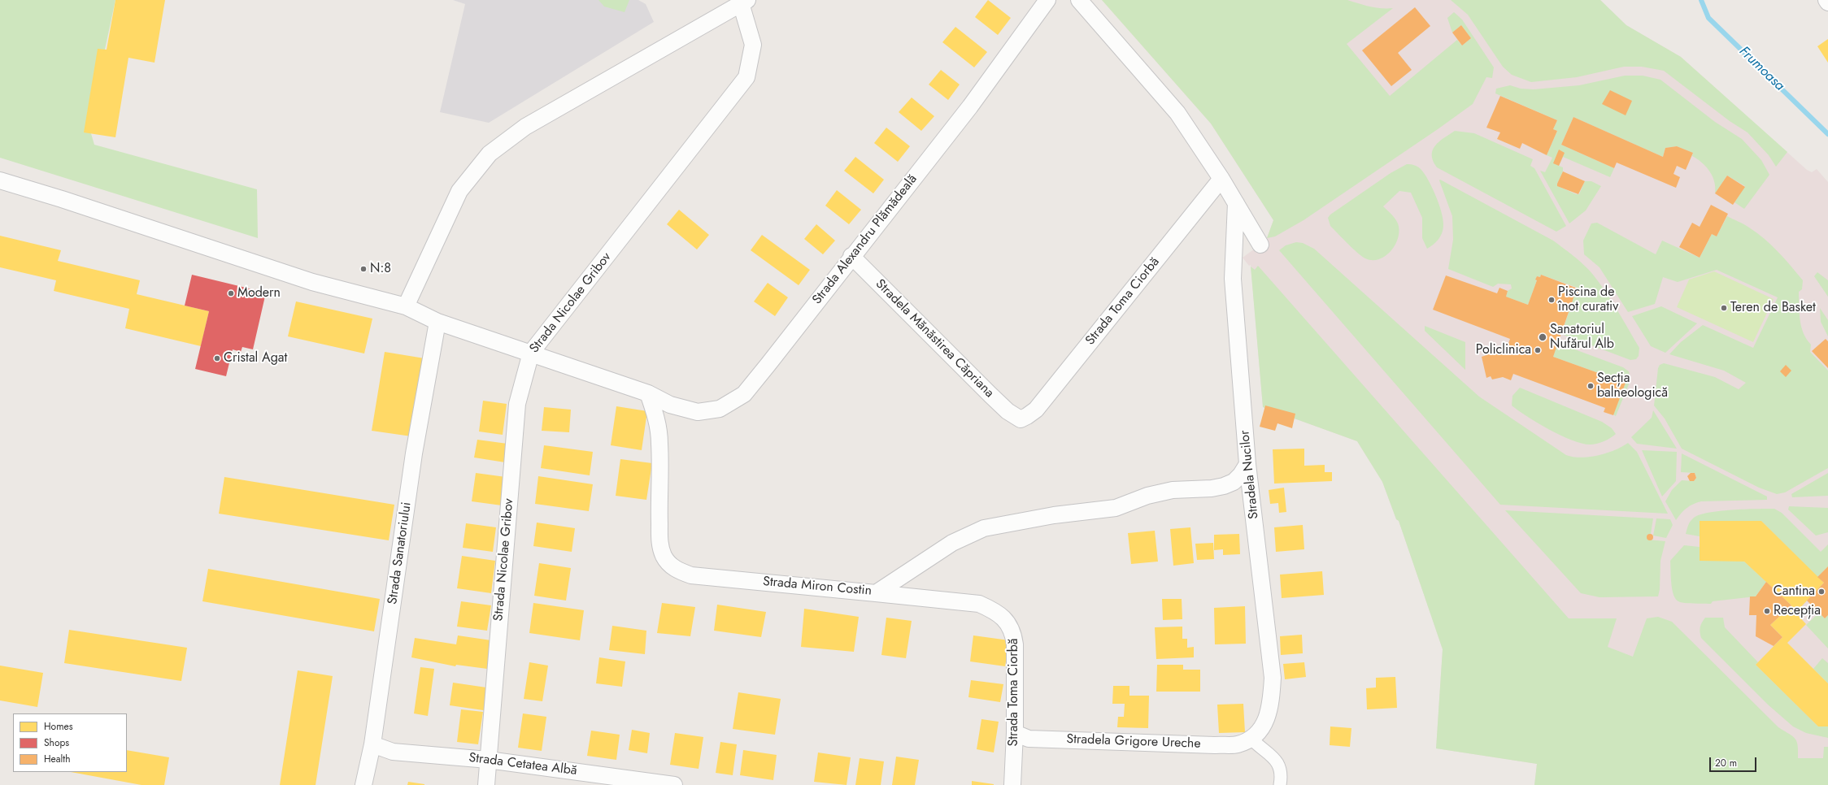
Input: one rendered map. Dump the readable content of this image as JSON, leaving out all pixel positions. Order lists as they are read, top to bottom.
{
  "streets": {
    "street": [
      "Strada Alexandru Plămădeală",
      "Strada Toma Ciorbă",
      "Strada Nicolae Gribov",
      "Stradela Mănăstirea Căpriana",
      "Stradela Nucilor",
      "Strada Sanatoriului",
      "Strada Miron Costin",
      "Stradela Grigore Ureche",
      "Strada Cetatea Albă"
    ]
  },
  "crossings": [
    ["Strada Alexandru Plămădeală", "Strada Nicolae Gribov"],
    ["Strada Alexandru Plămădeală", "Stradela Mănăstirea Căpriana"],
    ["Strada Alexandru Plămădeală", "Strada Sanatoriului"],
    ["Strada Alexandru Plămădeală", "Strada Miron Costin"],
    ["Strada Toma Ciorbă", "Stradela Mănăstirea Căpriana"],
    ["Strada Toma Ciorbă", "Strada Miron Costin"],
    ["Strada Toma Ciorbă", "Stradela Grigore Ureche"],
    ["Strada Nicolae Gribov", "Strada Cetatea Albă"],
    ["Stradela Nucilor", "Strada Miron Costin"],
    ["Stradela Nucilor", "Stradela Grigore Ureche"],
    ["Strada Sanatoriului", "Strada Cetatea Albă"]
  ],
  "water": ["Frumoasa"],
  "places": [
    "N:8",
    "Modern",
    "Piscina de înot curativ",
    "Teren de Basket",
    "Sanatoriul Nufărul Alb",
    "Policlinica",
    "Cristal Agat",
    "Secția balneologică",
    "Cantina",
    "Recepția"
  ],
  "legend": ["Homes", "Shops", "Health"],
  "scale_bar": "20 m"
}
